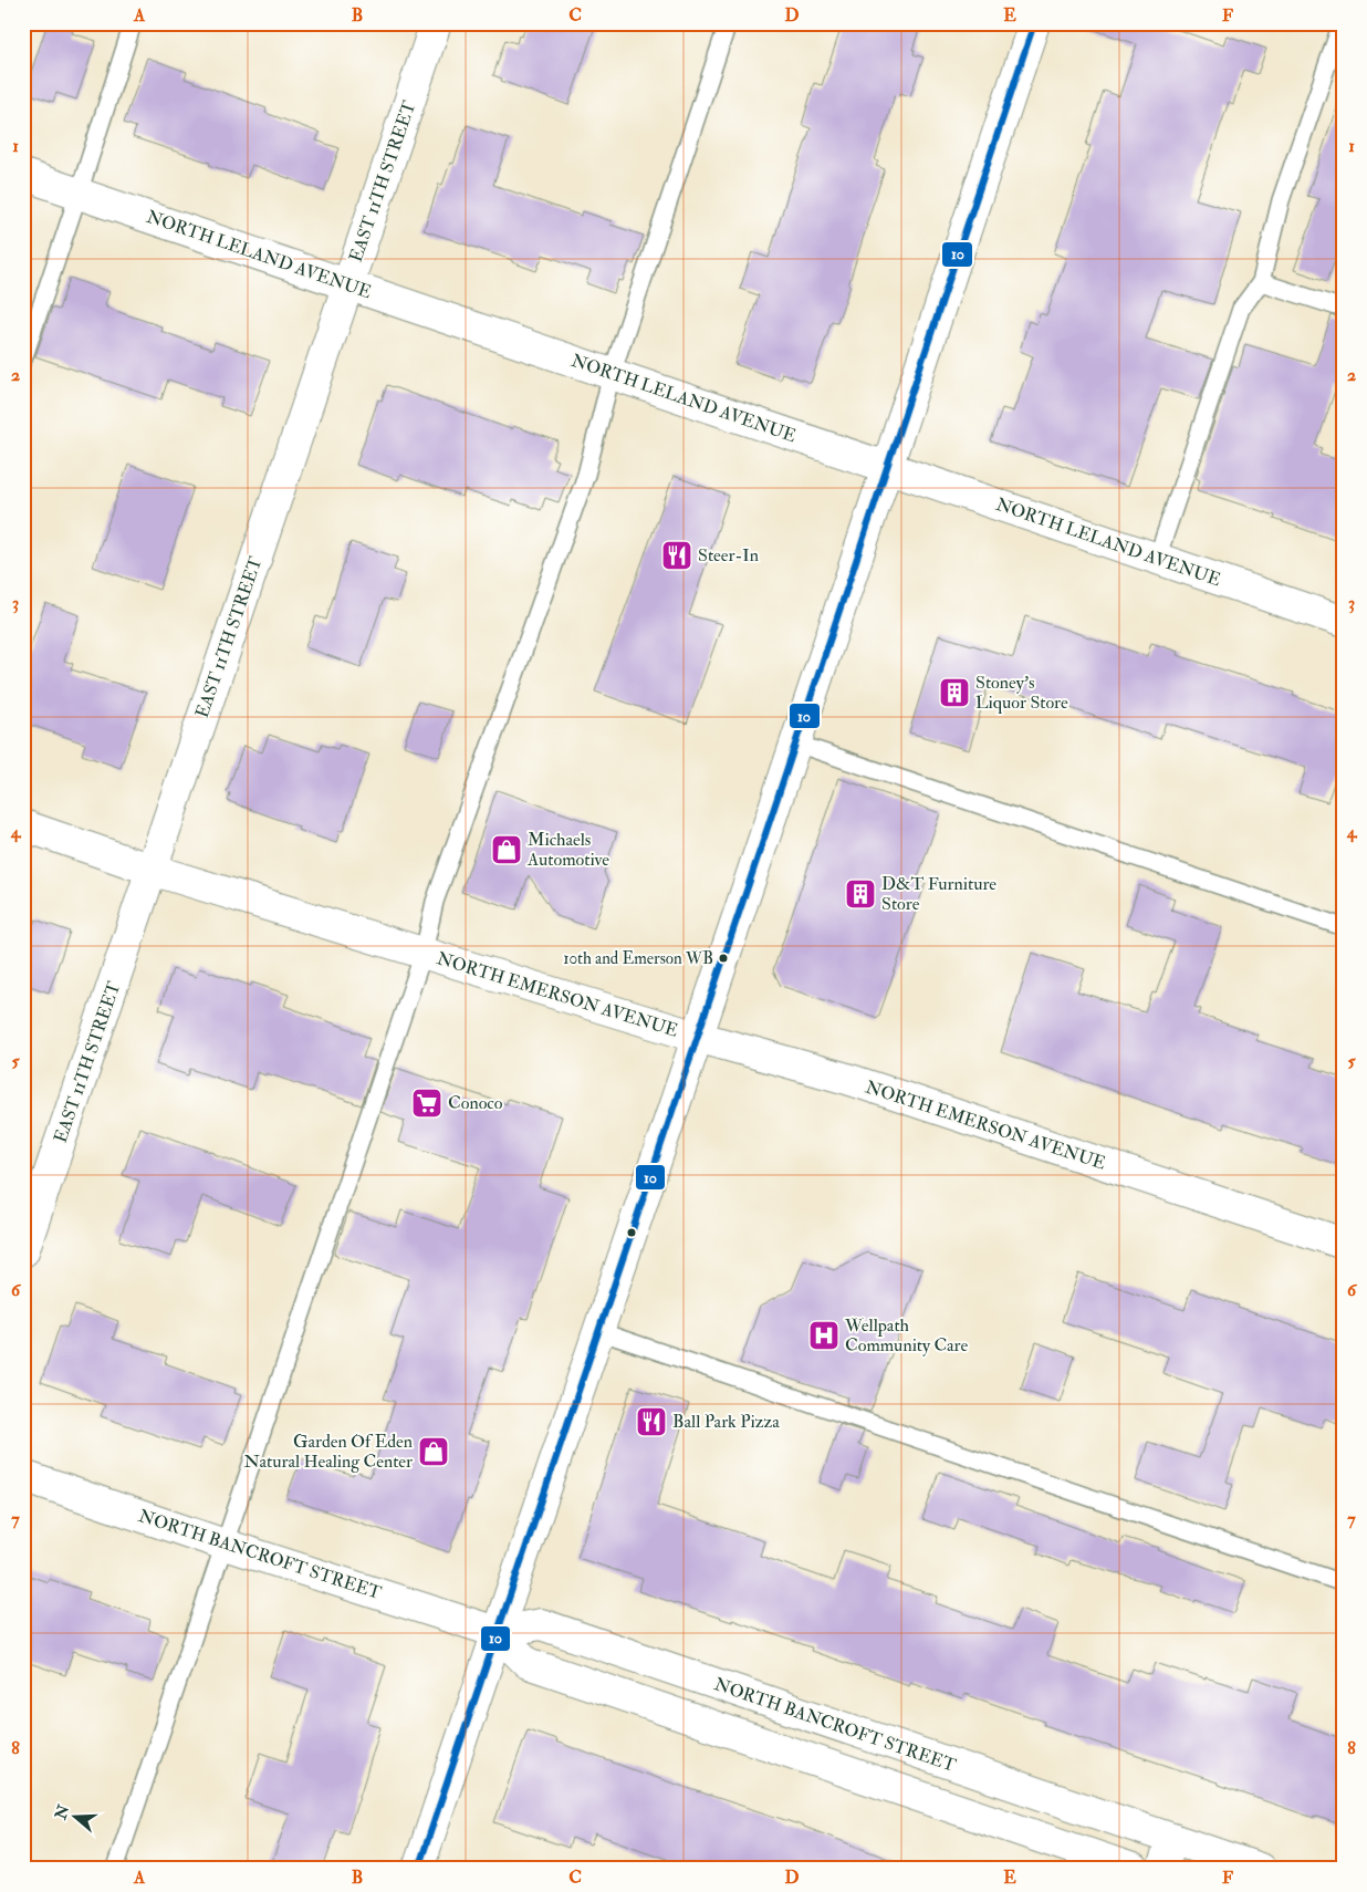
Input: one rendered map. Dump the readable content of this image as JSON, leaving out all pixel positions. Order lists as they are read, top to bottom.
{
  "streets": {
    "street": [
      "EAST 11TH STREET",
      "NORTH LELAND AVENUE",
      "NORTH EMERSON AVENUE",
      "NORTH BANCROFT STREET"
    ]
  },
  "crossings": [
    ["EAST 11TH STREET", "NORTH LELAND AVENUE"],
    ["EAST 11TH STREET", "NORTH EMERSON AVENUE"]
  ],
  "places": {
    "restaurant": ["Steer-In", "Ball Park Pizza"],
    "building": ["Stoney's Liquor Store", "D&T Furniture Store"],
    "shop": ["Michaels Automotive", "Garden Of Eden Natural Healing Center"],
    "other": ["10th and Emerson WB"],
    "supermarket": ["Conoco"],
    "hospital": ["Wellpath Community Care"]
  },
  "lines": ["transit line 10"],
  "north": "left",
  "grid": {
    "columns": [
      "A",
      "B",
      "C",
      "D",
      "E",
      "F"
    ],
    "rows": [
      "1",
      "2",
      "3",
      "4",
      "5",
      "6",
      "7",
      "8"
    ]
  }
}
